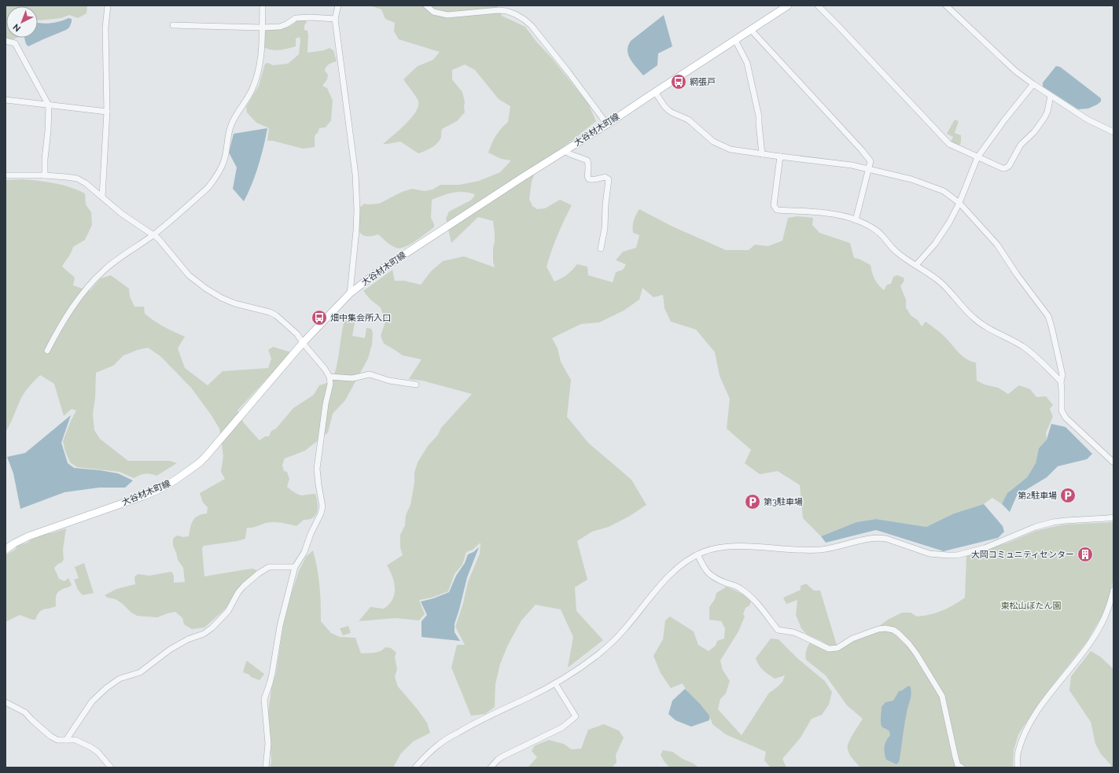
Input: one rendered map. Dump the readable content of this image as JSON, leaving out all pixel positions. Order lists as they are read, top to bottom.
{
  "streets": {
    "main road": ["大谷材木町線"]
  },
  "parks": ["東松山ぼたん園"],
  "places": {
    "bus stop": ["網張戸", "畑中集会所入口"],
    "parking": ["第2駐車場", "第3駐車場"],
    "building": ["大岡コミュニティセンター"]
  },
  "north": "bottom left"
}
